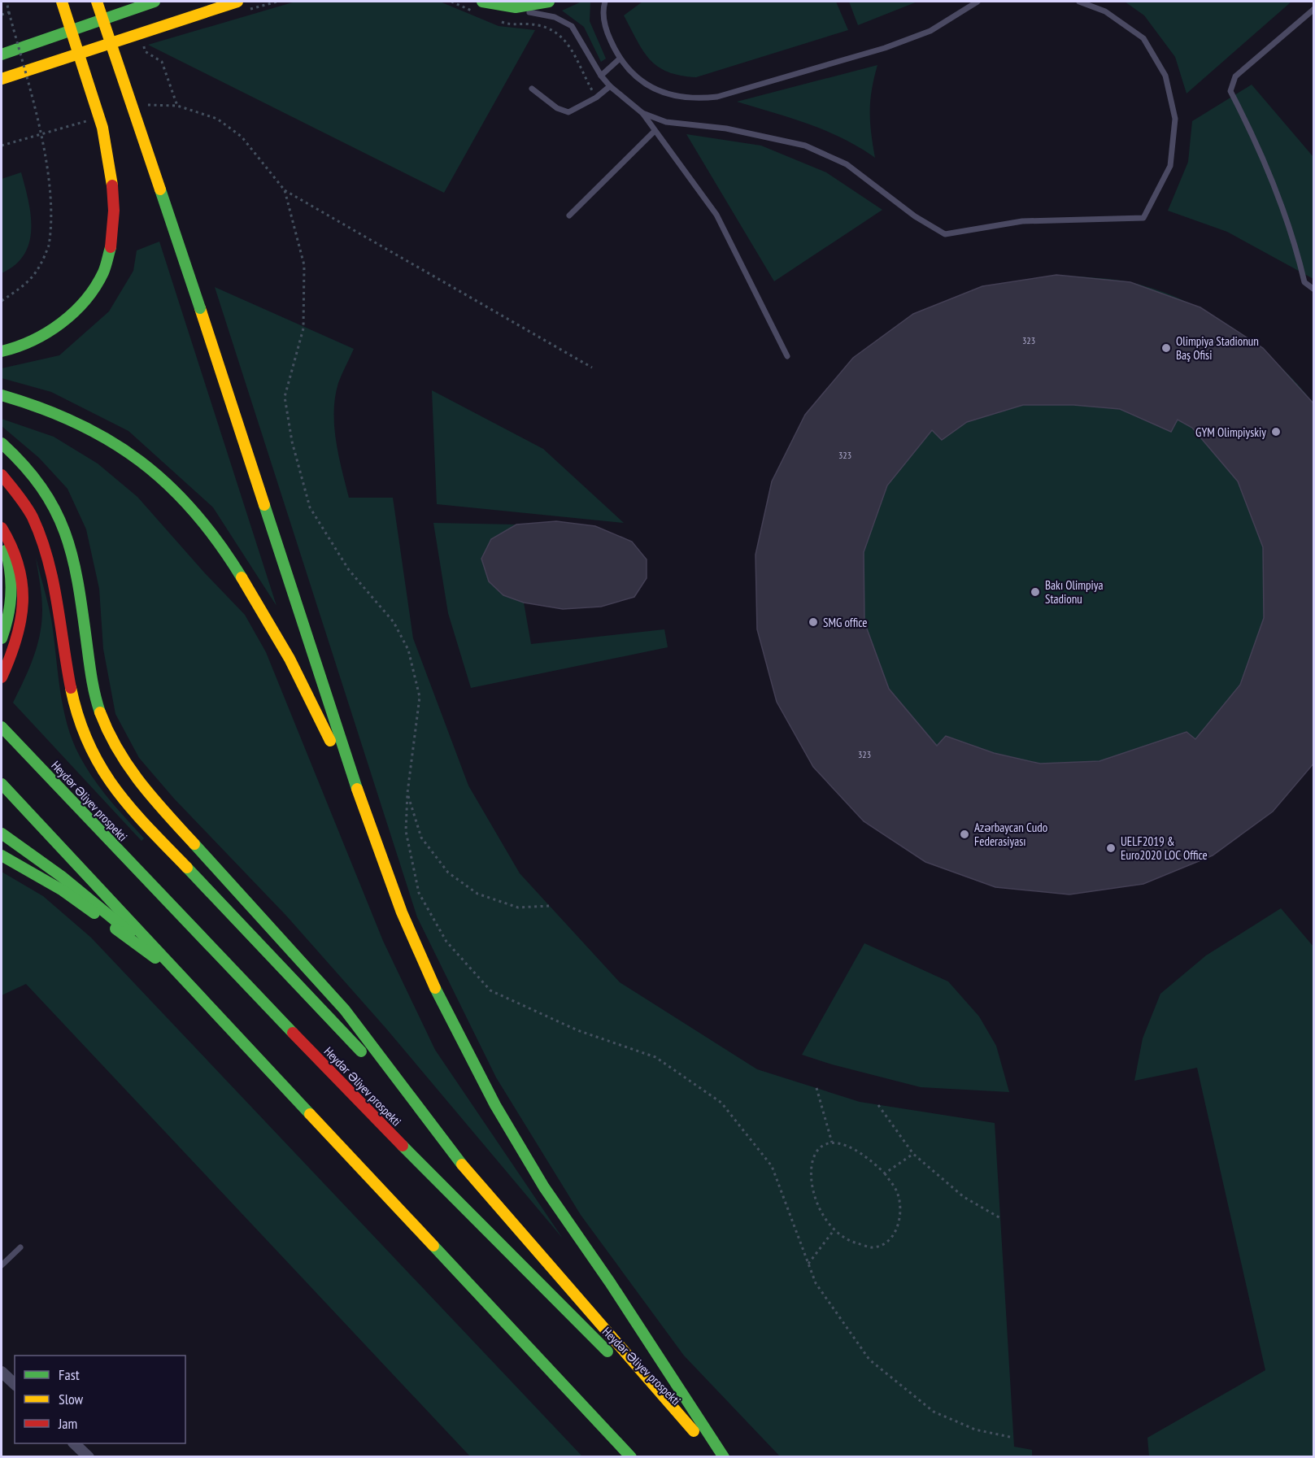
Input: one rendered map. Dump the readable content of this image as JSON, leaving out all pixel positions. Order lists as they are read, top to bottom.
{
  "streets": {
    "main road": ["Heydər Əliyev prospekti"]
  },
  "places": [
    "Olimpiya Stadionun Baş Ofisi",
    "GYM Olimpiyskiy",
    "Bakı Olimpiya Stadionu",
    "SMG office",
    "Azərbaycan Cudo Federasiyası",
    "UELF2019 & Euro2020 LOC Office"
  ],
  "house_numbers": ["323", "323", "323"],
  "legend": ["Fast", "Slow", "Jam"]
}
